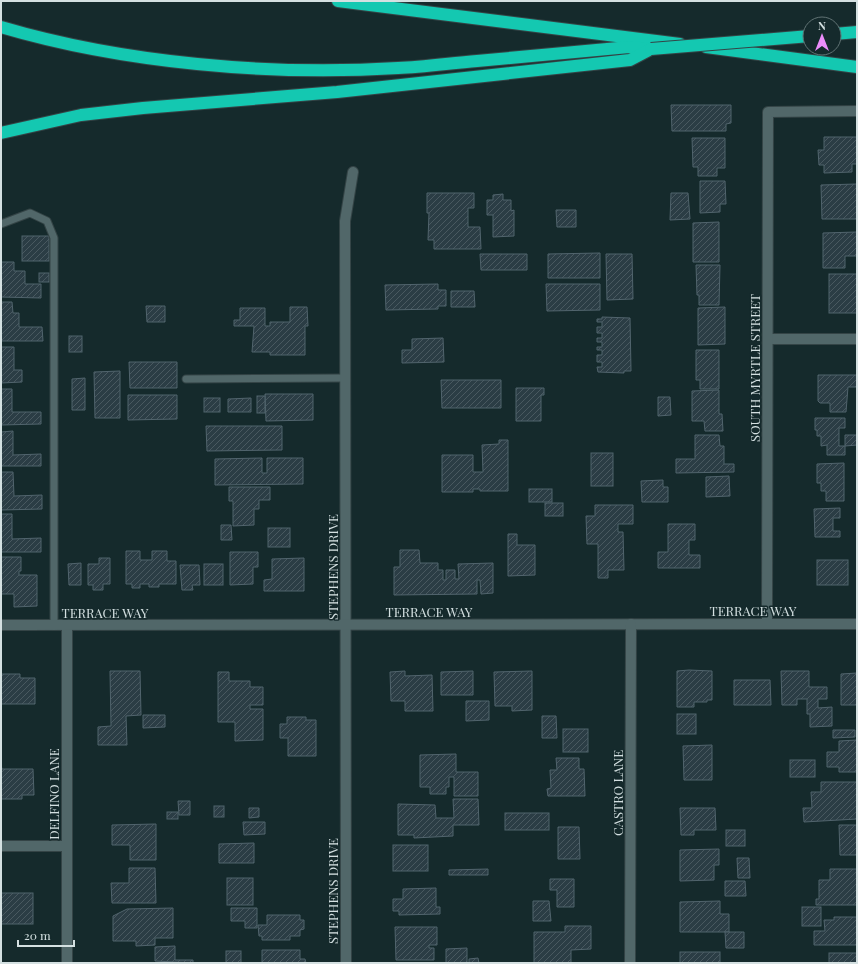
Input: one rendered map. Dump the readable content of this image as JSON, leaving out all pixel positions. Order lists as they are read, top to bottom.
{
  "streets": {
    "street": [
      "SOUTH MYRTLE STREET",
      "STEPHENS DRIVE",
      "TERRACE WAY",
      "CASTRO LANE",
      "DELFINO LANE"
    ]
  },
  "crossings": [
    ["SOUTH MYRTLE STREET", "TERRACE WAY"],
    ["STEPHENS DRIVE", "TERRACE WAY"],
    ["TERRACE WAY", "CASTRO LANE"],
    ["TERRACE WAY", "DELFINO LANE"]
  ],
  "scale_bar": "20 m",
  "north": "top"
}
